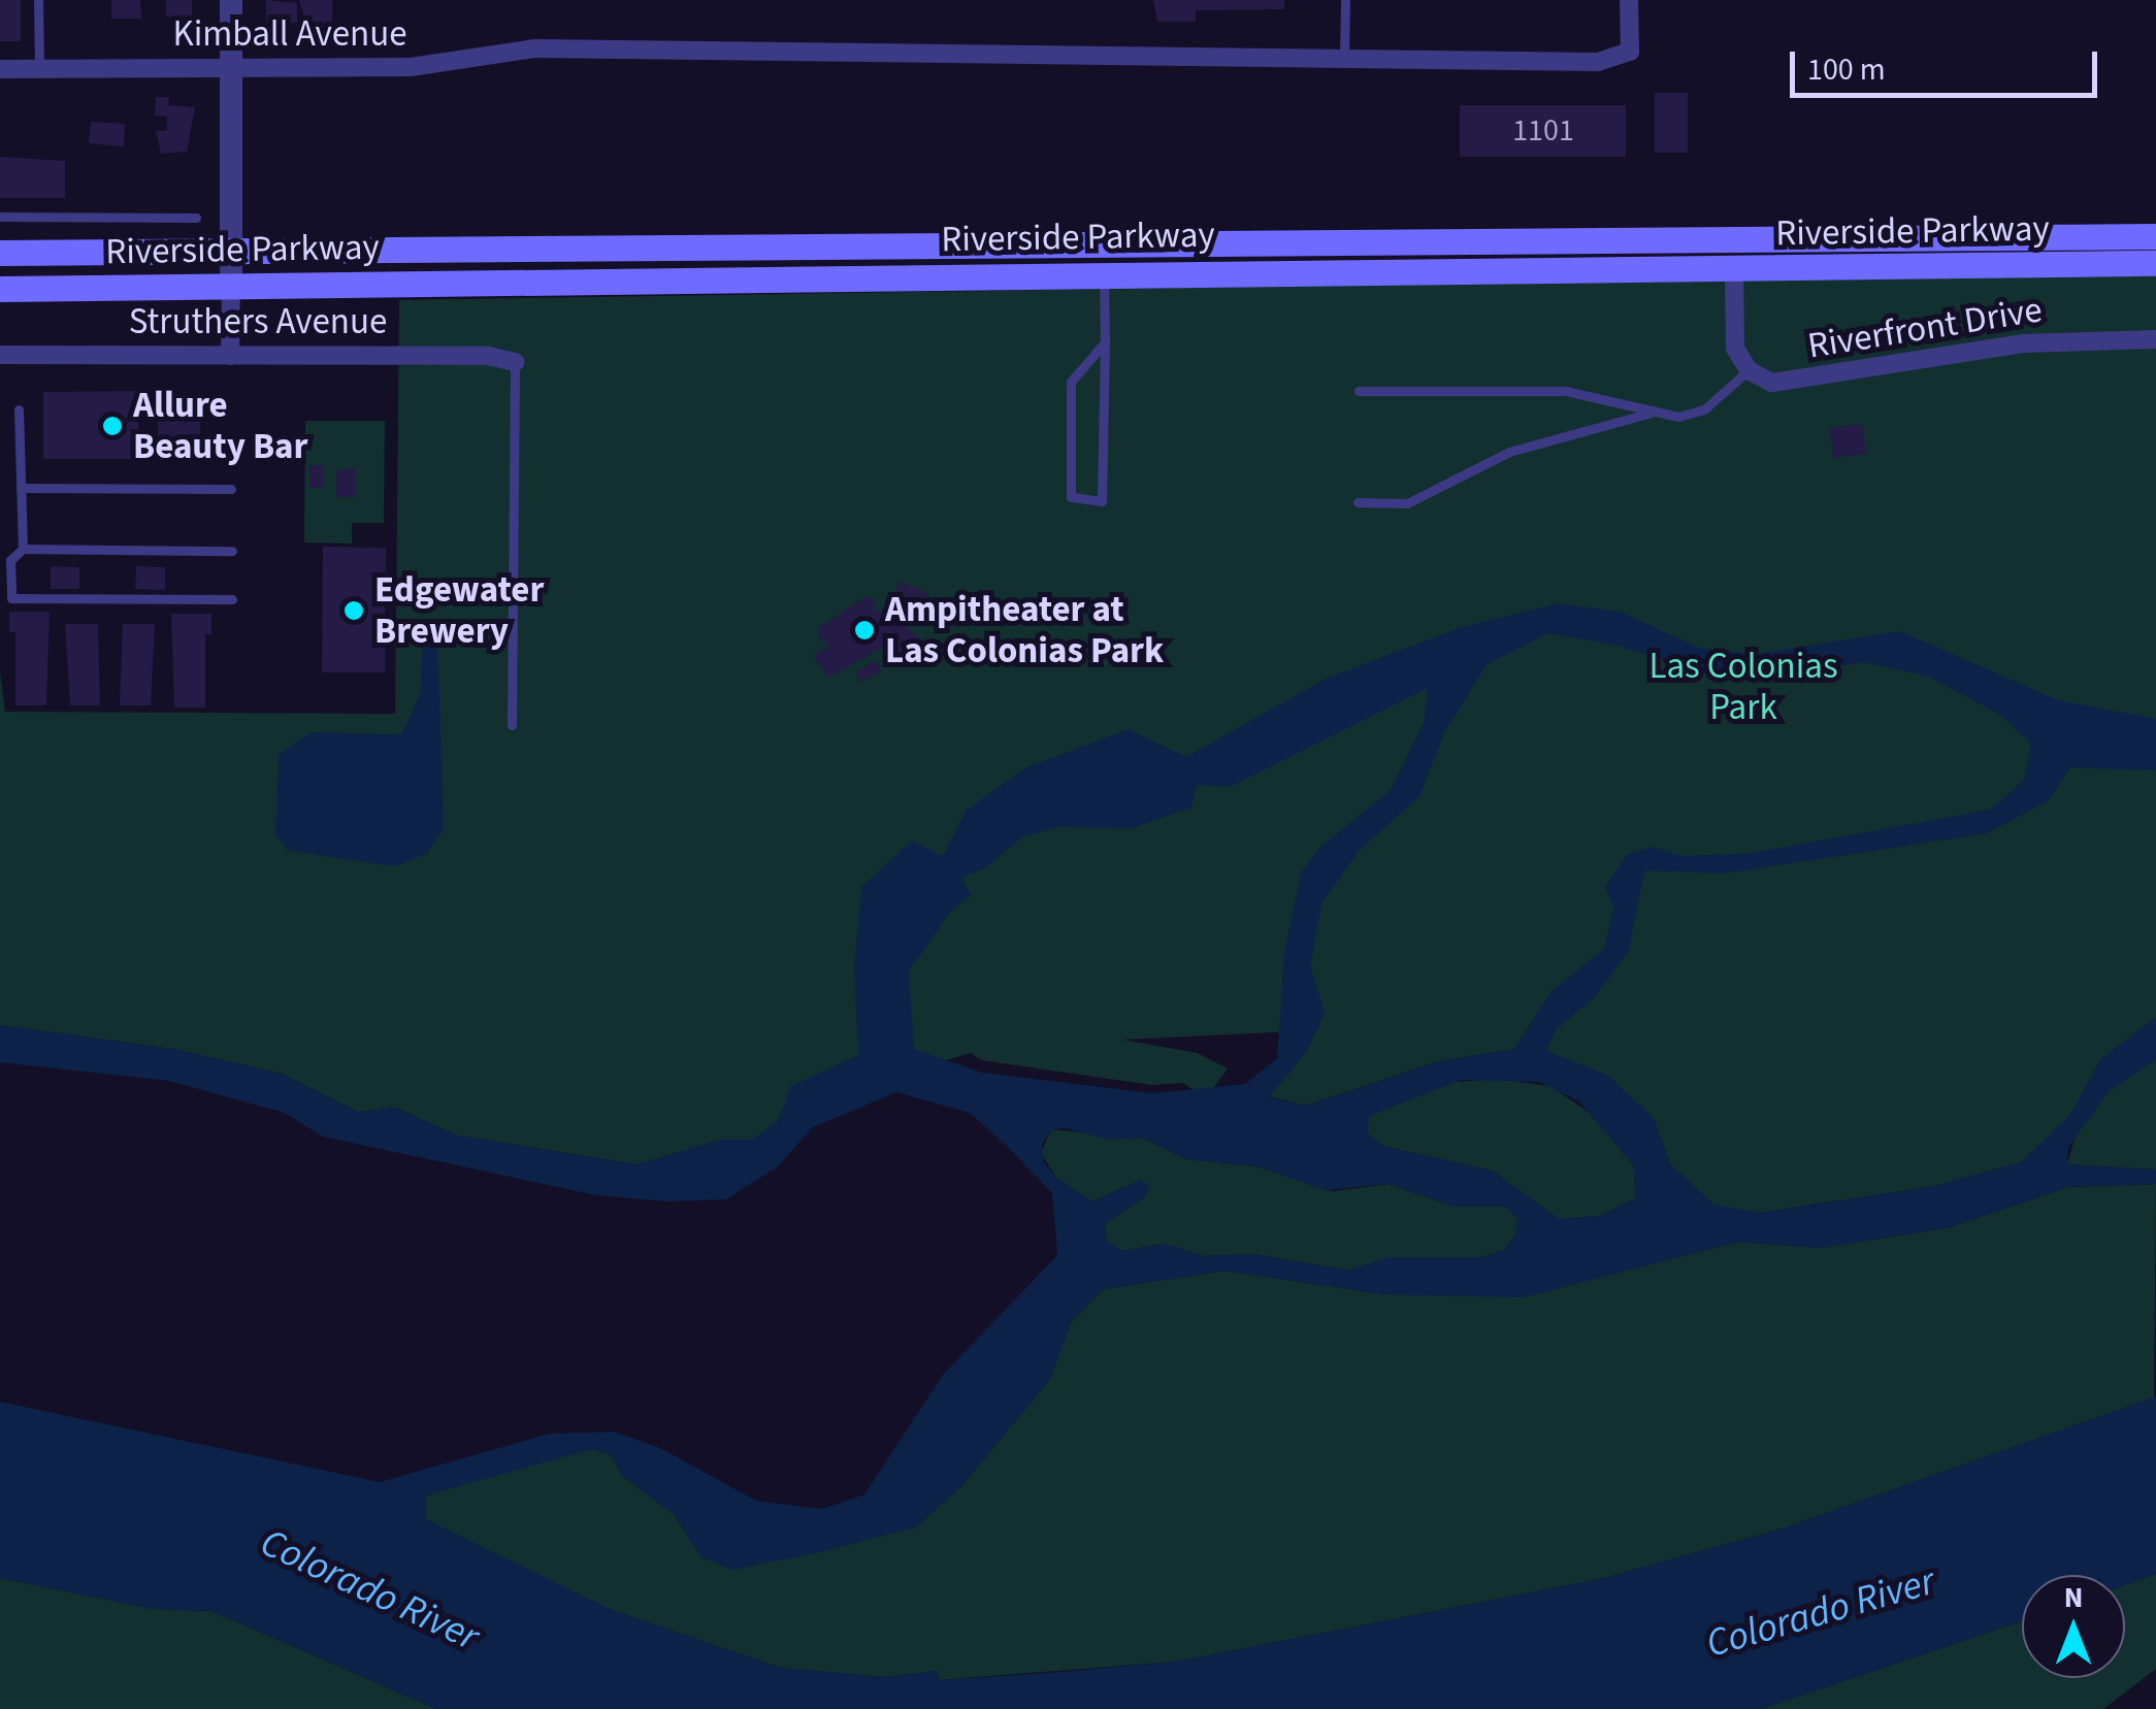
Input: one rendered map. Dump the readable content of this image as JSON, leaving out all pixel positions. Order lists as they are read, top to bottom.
{
  "streets": {
    "main road": ["Riverside Parkway"],
    "street": ["Kimball Avenue", "Struthers Avenue", "Riverfront Drive"]
  },
  "water": ["Colorado River"],
  "parks": ["Las Colonias Park"],
  "places": ["Allure Beauty Bar", "Edgewater Brewery", "Ampitheater at Las Colonias Park"],
  "house_numbers": ["1101"],
  "scale_bar": "100 m",
  "north": "top"
}
